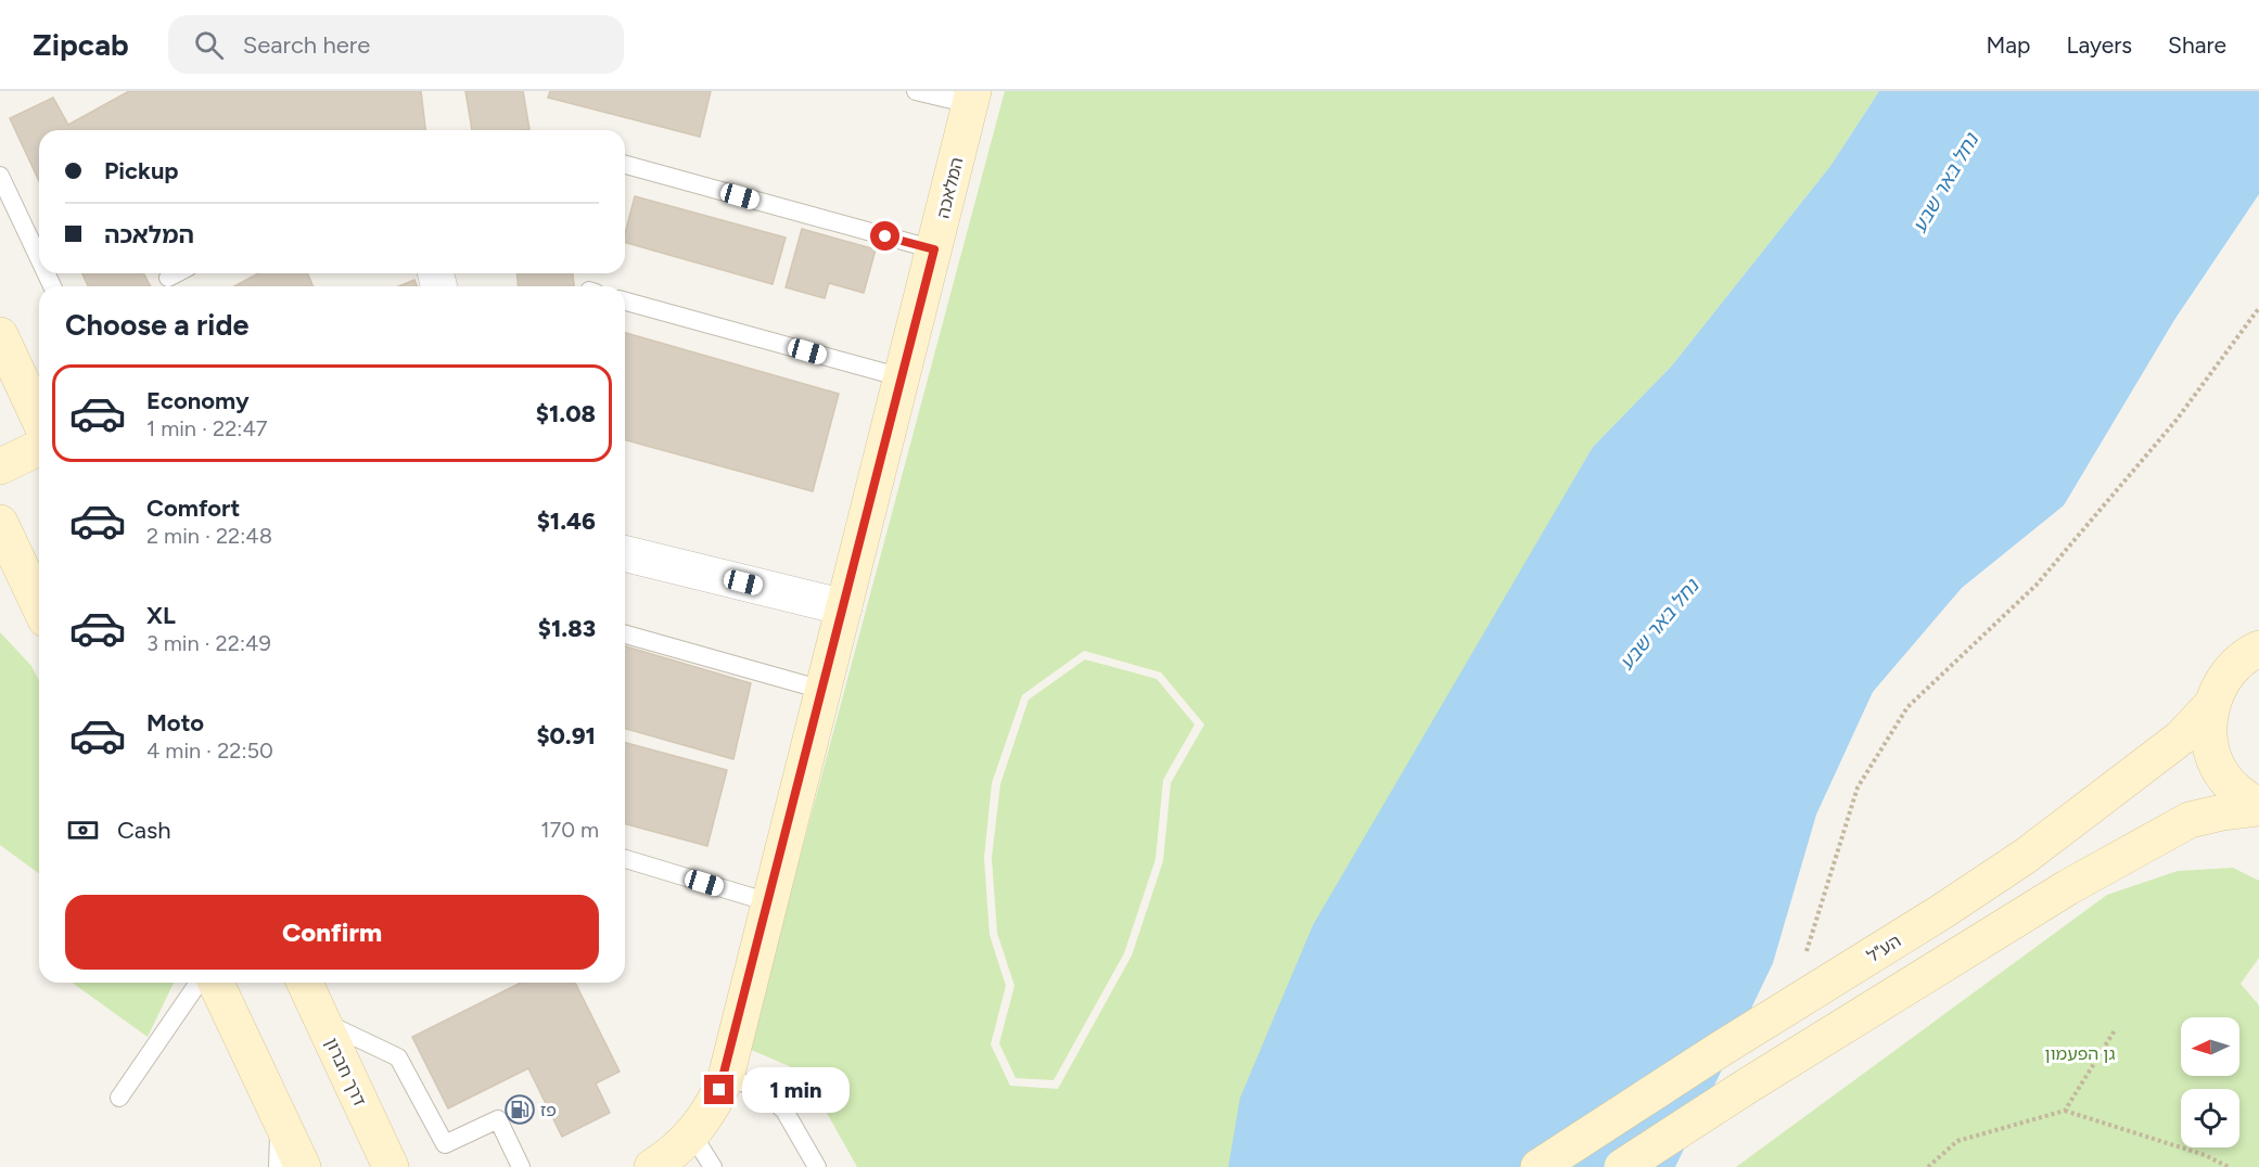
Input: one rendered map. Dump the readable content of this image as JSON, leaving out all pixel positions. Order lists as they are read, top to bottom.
{
  "streets": {
    "street": ["המלאכה", "הע\"ל", "דרך חברון"]
  },
  "water": ["נחל באר שבע"],
  "parks": ["גן הפעמון"],
  "places": {
    "fuel station": ["פז"]
  },
  "north": "left",
  "page": {
    "header": "Zipcab",
    "search": "Search here",
    "nav": ["Map", "Layers", "Share"],
    "banner": ["Pickup", "המלאכה"],
    "heading": "Choose a ride",
    "list": [
      {
        "name": "Economy",
        "note": "1 min · 22:47",
        "value": "$1.08"
      },
      {
        "name": "Comfort",
        "note": "2 min · 22:48",
        "value": "$1.46"
      },
      {
        "name": "XL",
        "note": "3 min · 22:49",
        "value": "$1.83"
      },
      {
        "name": "Moto",
        "note": "4 min · 22:50",
        "value": "$0.91"
      }
    ],
    "pay": ["Cash", "170 m"],
    "buttons": "Confirm",
    "bubble": "1 min"
  }
}
